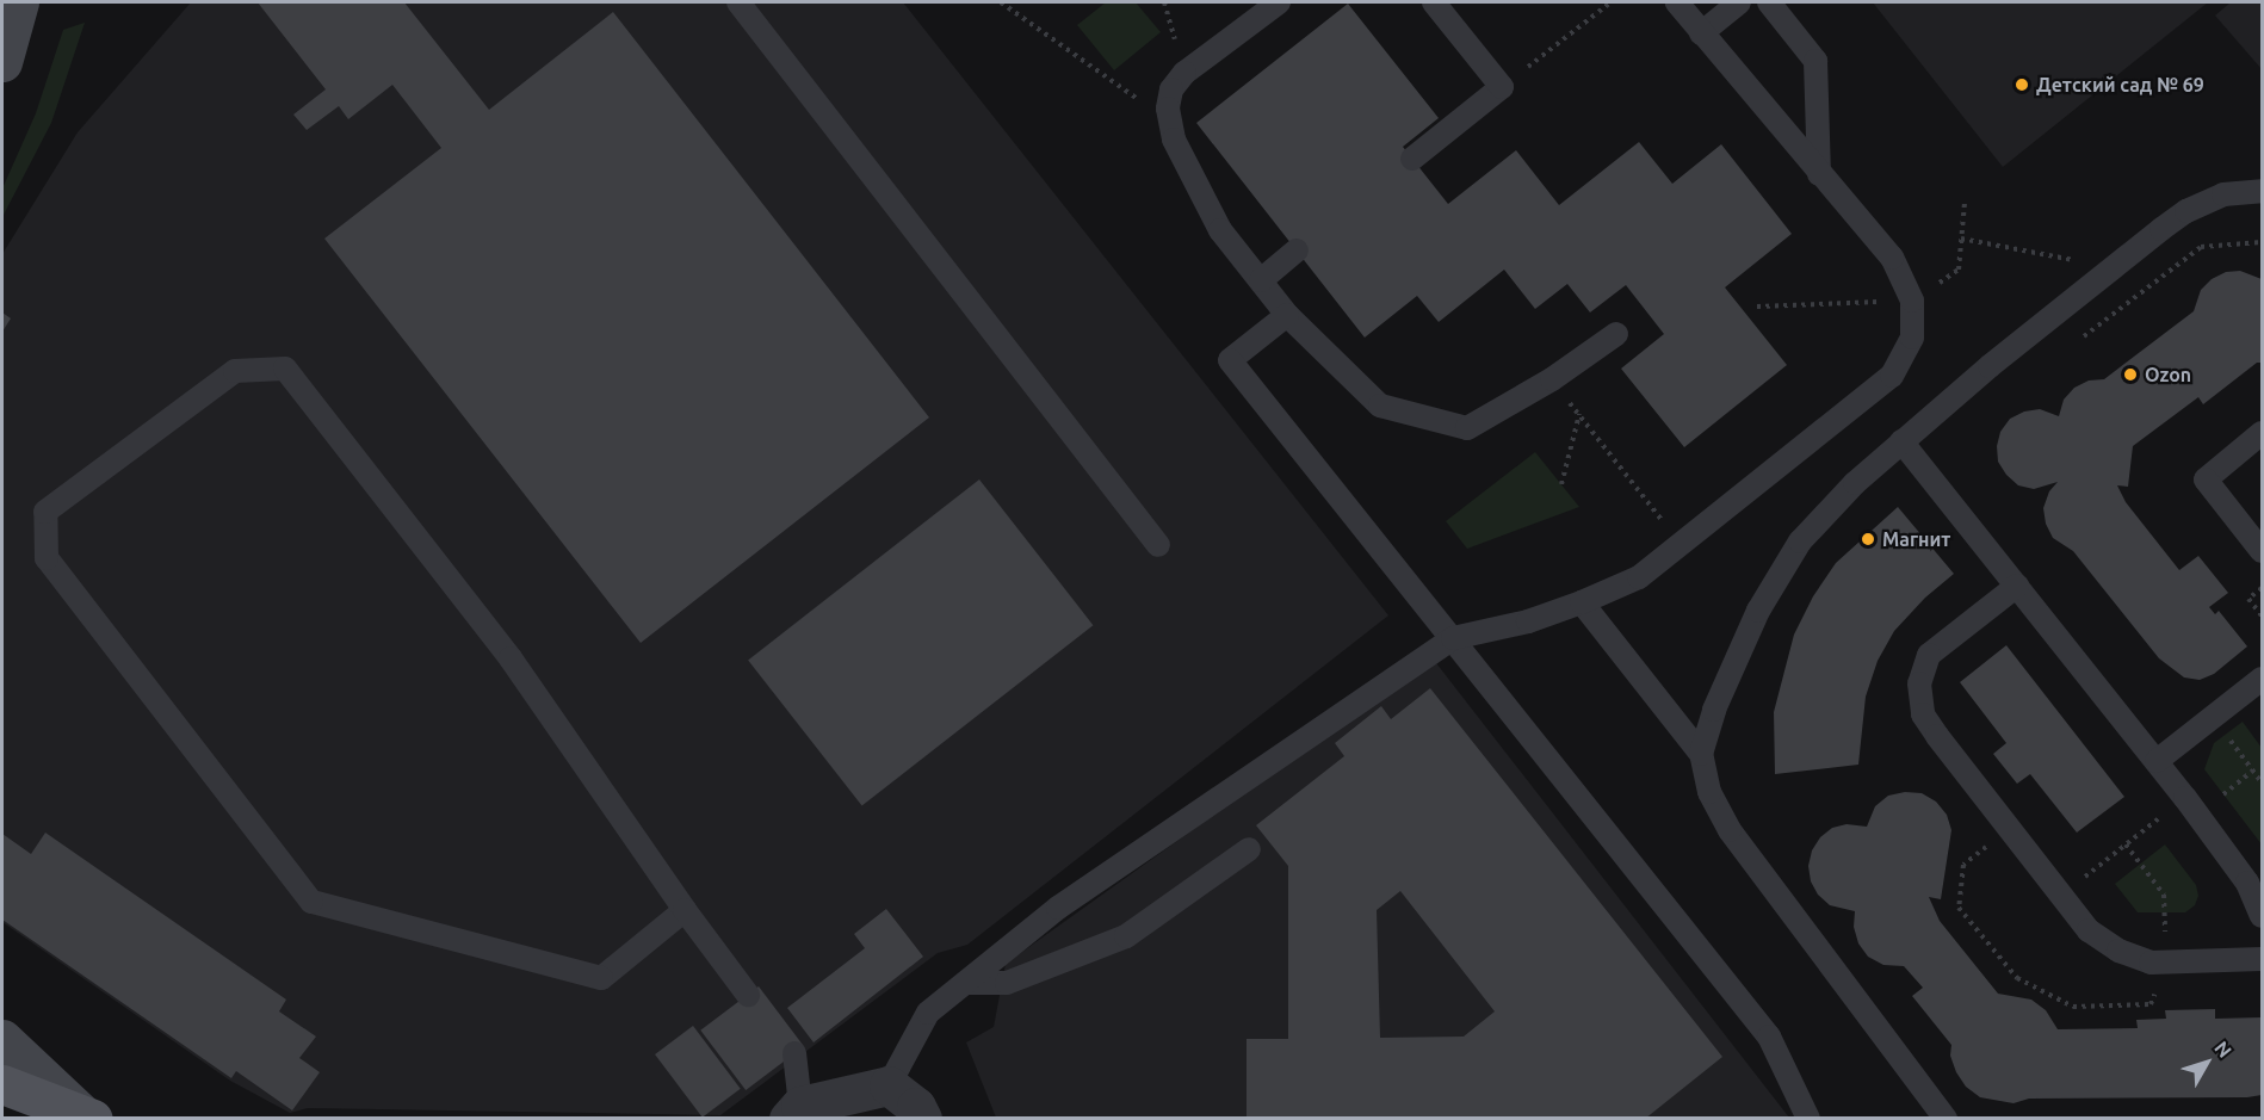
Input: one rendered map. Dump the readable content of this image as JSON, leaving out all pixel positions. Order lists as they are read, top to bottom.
{
  "places": ["Детский сад № 69", "Ozon", "Магнит"],
  "north": "top right"
}
